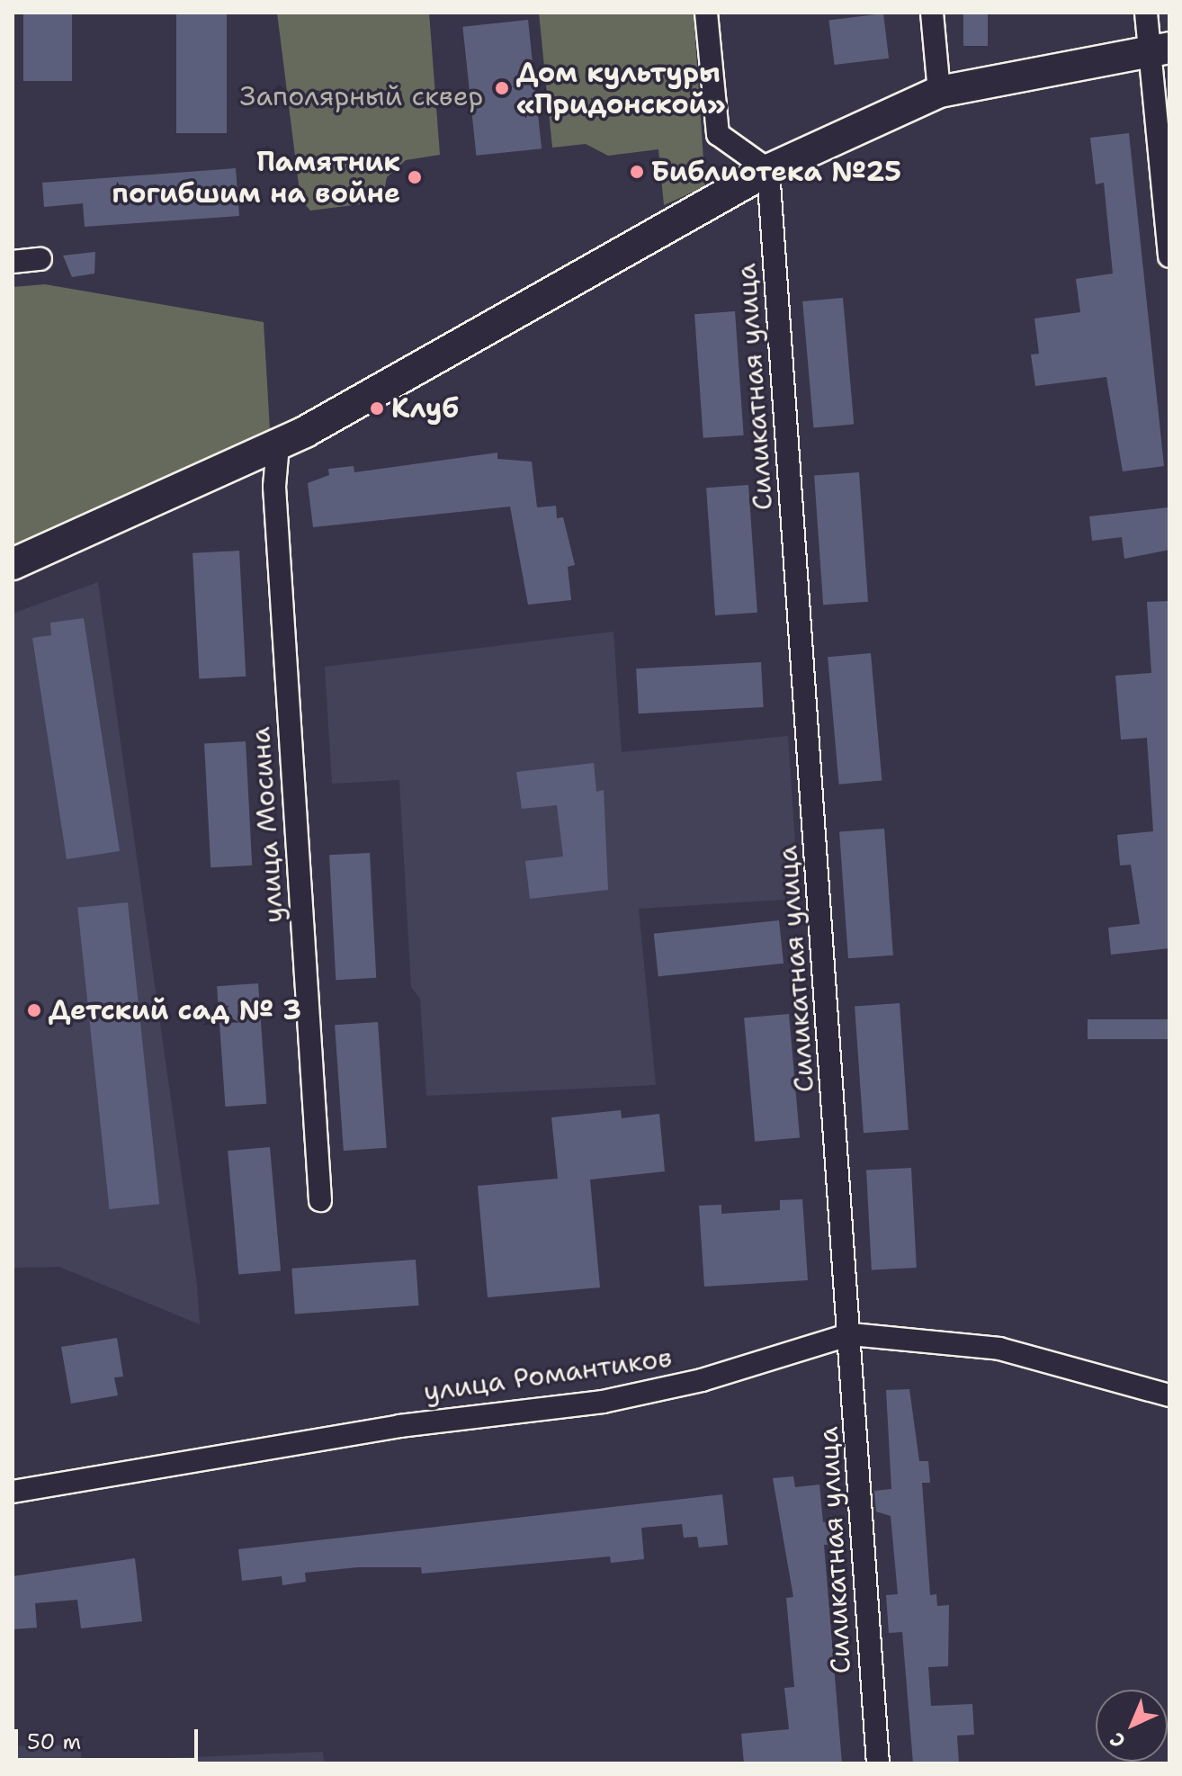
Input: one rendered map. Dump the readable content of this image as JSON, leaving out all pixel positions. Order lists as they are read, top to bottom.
{
  "streets": {
    "street": ["Силикатная улица", "улица Мосина", "улица Романтиков"]
  },
  "crossings": [
    ["Силикатная улица", "улица Романтиков"]
  ],
  "parks": ["Заполярный сквер"],
  "places": [
    "Дом культуры «Придонской»",
    "Библиотека №25",
    "Памятник погибшим на войне",
    "Клуб",
    "Детский сад № 3"
  ],
  "scale_bar": "50 m",
  "north": "bottom left"
}
